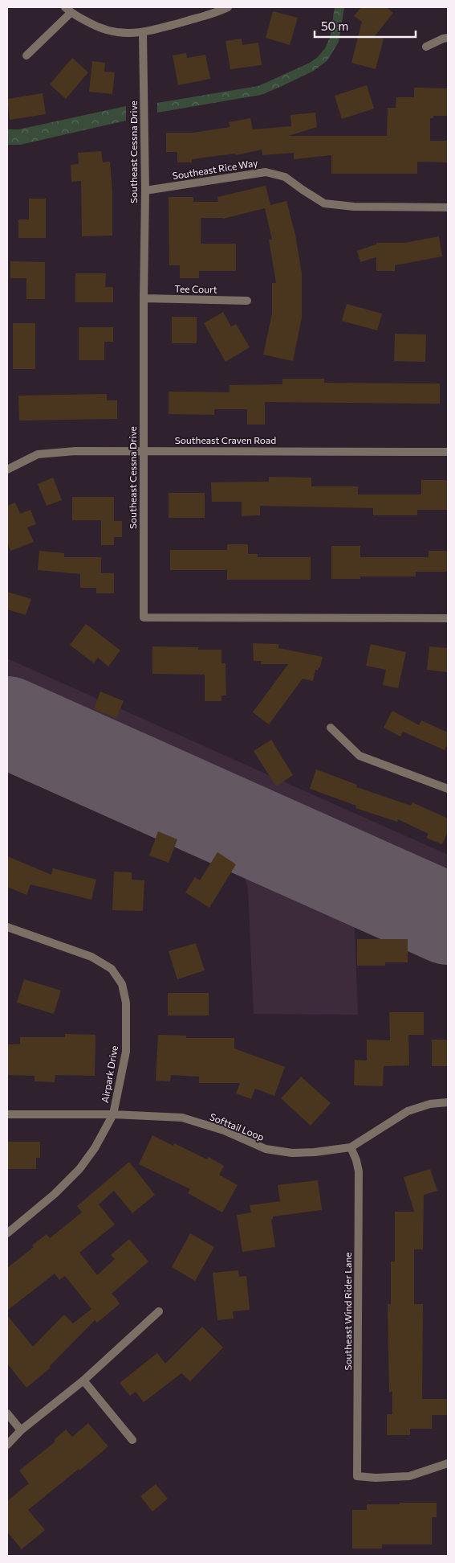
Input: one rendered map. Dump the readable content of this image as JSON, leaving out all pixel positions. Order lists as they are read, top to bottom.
{
  "streets": {
    "street": [
      "Southeast Cessna Drive",
      "Southeast Rice Way",
      "Tee Court",
      "Southeast Craven Road",
      "Airpark Drive",
      "Softtail Loop",
      "Southeast Wind Rider Lane"
    ]
  },
  "crossings": [
    ["Southeast Cessna Drive", "Southeast Rice Way"],
    ["Southeast Cessna Drive", "Tee Court"],
    ["Southeast Cessna Drive", "Southeast Craven Road"],
    ["Airpark Drive", "Softtail Loop"],
    ["Softtail Loop", "Southeast Wind Rider Lane"]
  ],
  "scale_bar": "50 m"
}
